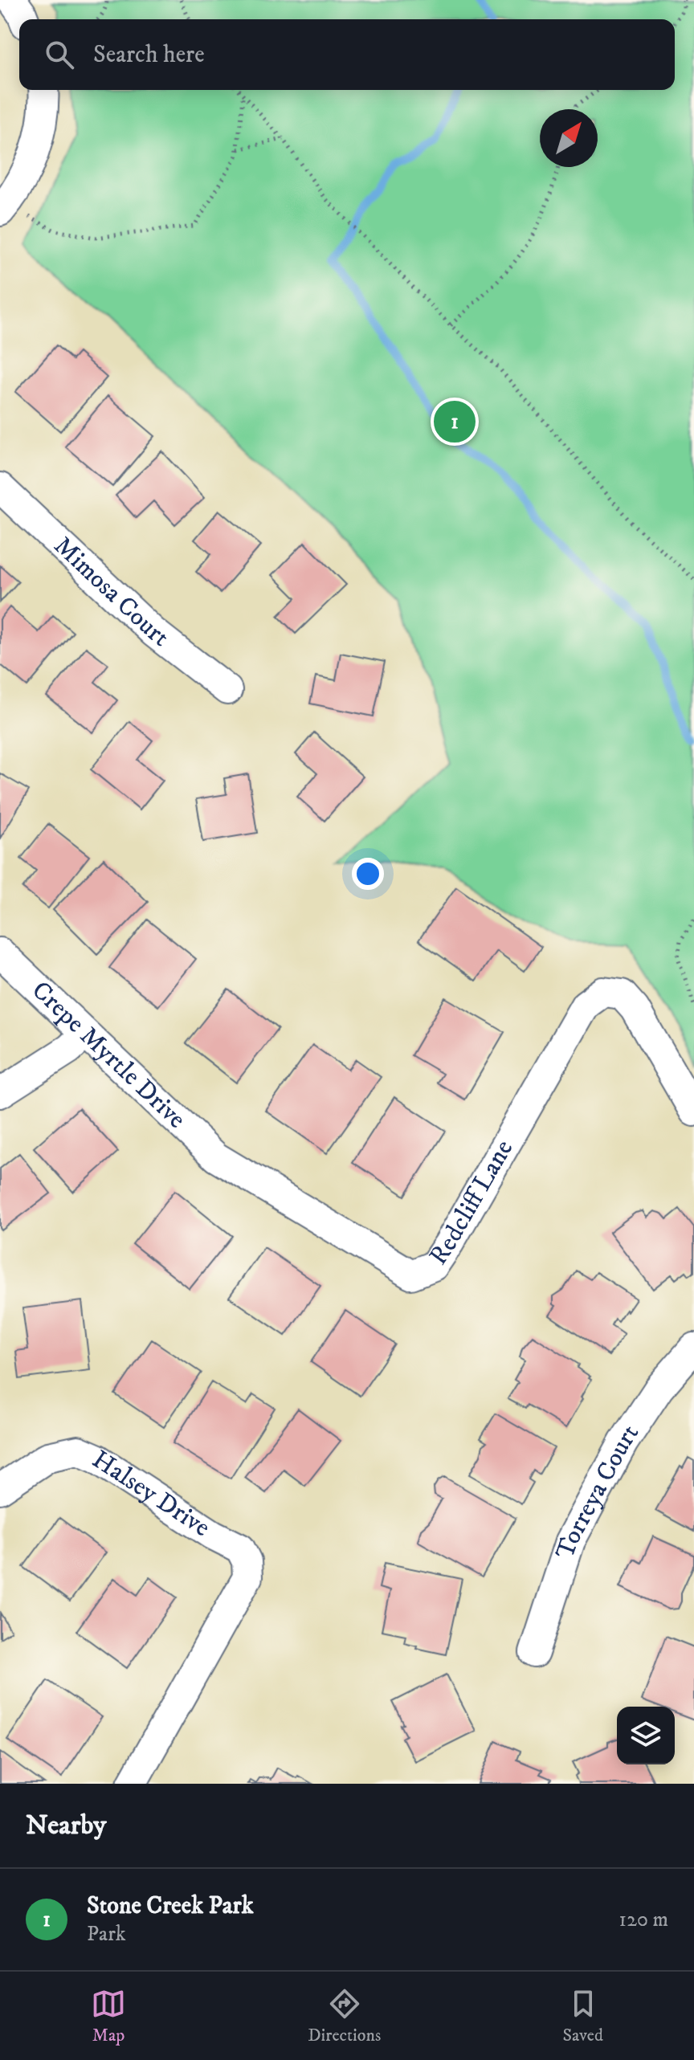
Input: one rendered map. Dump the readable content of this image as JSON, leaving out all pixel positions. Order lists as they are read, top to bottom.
{
  "streets": {
    "street": [
      "Mimosa Court",
      "Crepe Myrtle Drive",
      "Redcliff Lane",
      "Torreya Court",
      "Halsey Drive"
    ]
  },
  "crossings": [
    ["Crepe Myrtle Drive", "Redcliff Lane"]
  ],
  "north": "top right",
  "page": {
    "search": "Search here",
    "pins": "1",
    "heading": "Nearby",
    "list": [
      {
        "mark": "1",
        "name": "Stone Creek Park",
        "note": "Park",
        "value": "120 m"
      }
    ],
    "nav": ["Map", "Directions", "Saved"]
  }
}
